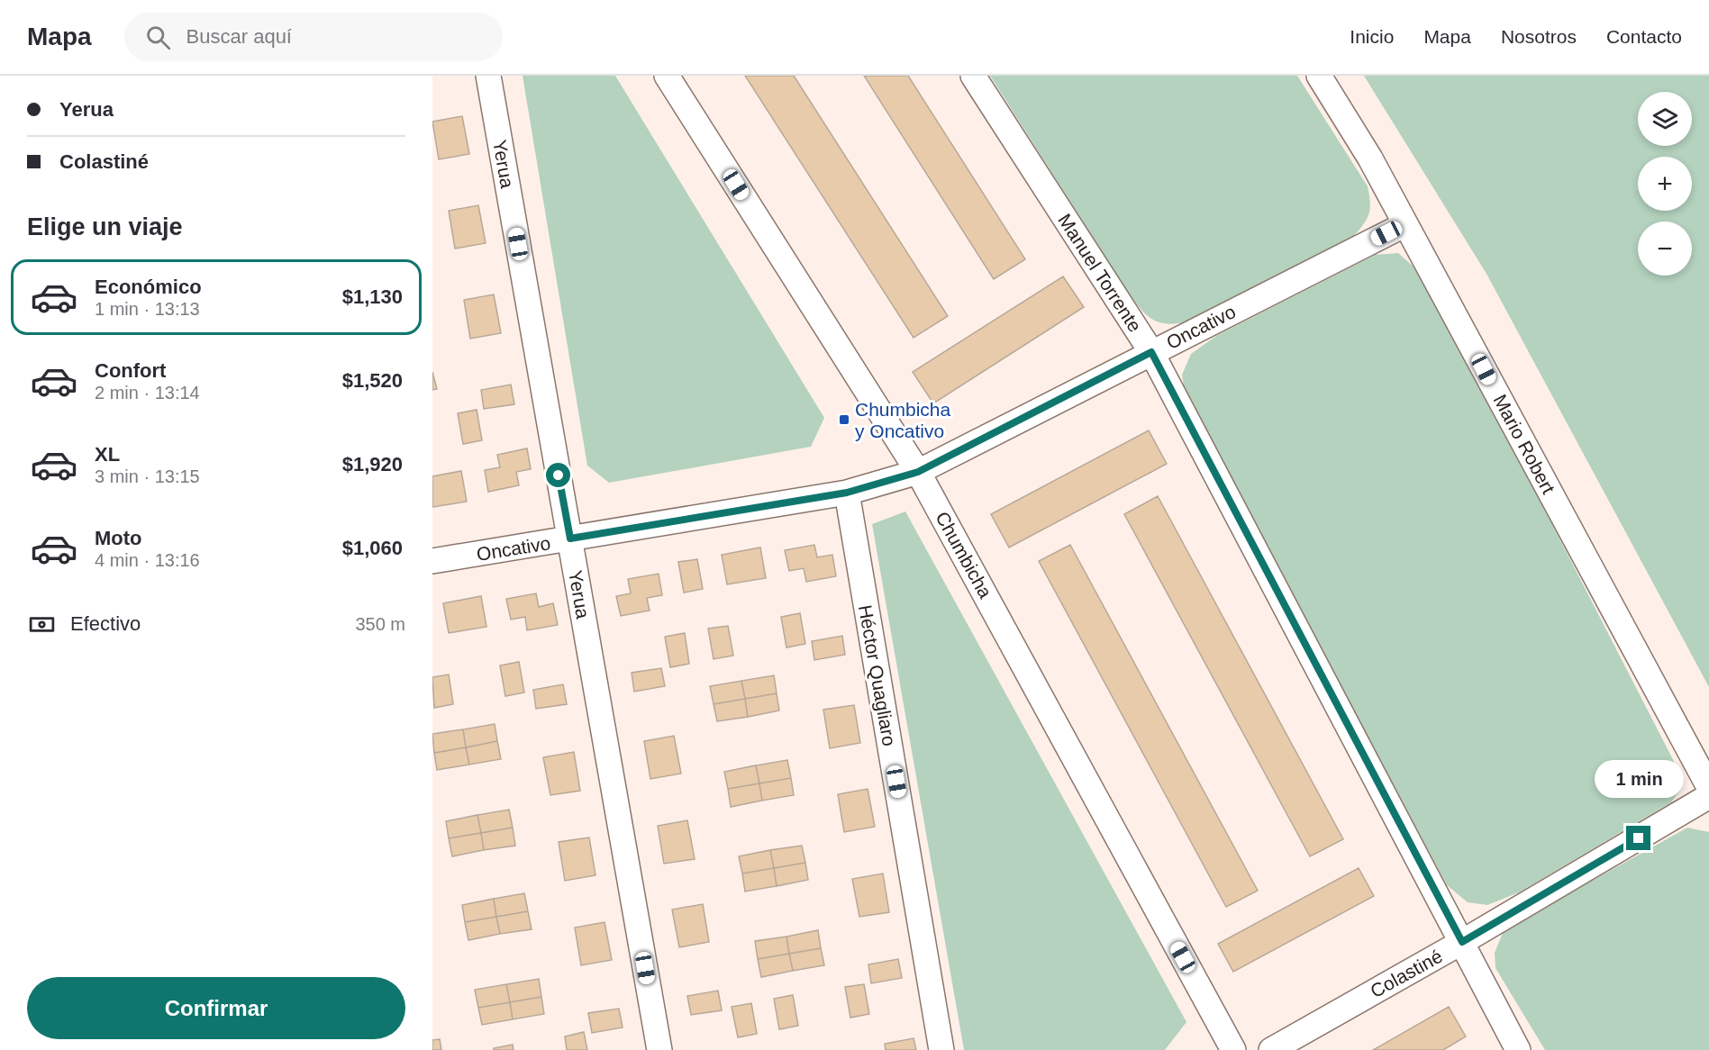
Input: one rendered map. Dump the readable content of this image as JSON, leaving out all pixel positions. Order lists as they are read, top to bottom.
{
  "streets": {
    "street": [
      "Yerua",
      "Manuel Torrente",
      "Oncativo",
      "Mario Robert",
      "Chumbicha",
      "Héctor Quagliaro",
      "Colastiné"
    ]
  },
  "crossings": [
    ["Yerua", "Oncativo"],
    ["Manuel Torrente", "Oncativo"],
    ["Manuel Torrente", "Colastiné"],
    ["Oncativo", "Mario Robert"],
    ["Oncativo", "Chumbicha"],
    ["Oncativo", "Héctor Quagliaro"]
  ],
  "places": {
    "transit": ["Chumbicha y Oncativo"]
  },
  "page": {
    "header": "Mapa",
    "search": "Buscar aquí",
    "nav": [
      "Inicio",
      "Mapa",
      "Nosotros",
      "Contacto"
    ],
    "banner": ["Yerua", "Colastiné"],
    "map_buttons": ["+", "−"],
    "heading": "Elige un viaje",
    "list": [
      {
        "name": "Económico",
        "note": "1 min · 13:13",
        "value": "$1,130"
      },
      {
        "name": "Confort",
        "note": "2 min · 13:14",
        "value": "$1,520"
      },
      {
        "name": "XL",
        "note": "3 min · 13:15",
        "value": "$1,920"
      },
      {
        "name": "Moto",
        "note": "4 min · 13:16",
        "value": "$1,060"
      }
    ],
    "pay": ["Efectivo", "350 m"],
    "bubble": "1 min",
    "buttons": "Confirmar"
  }
}
